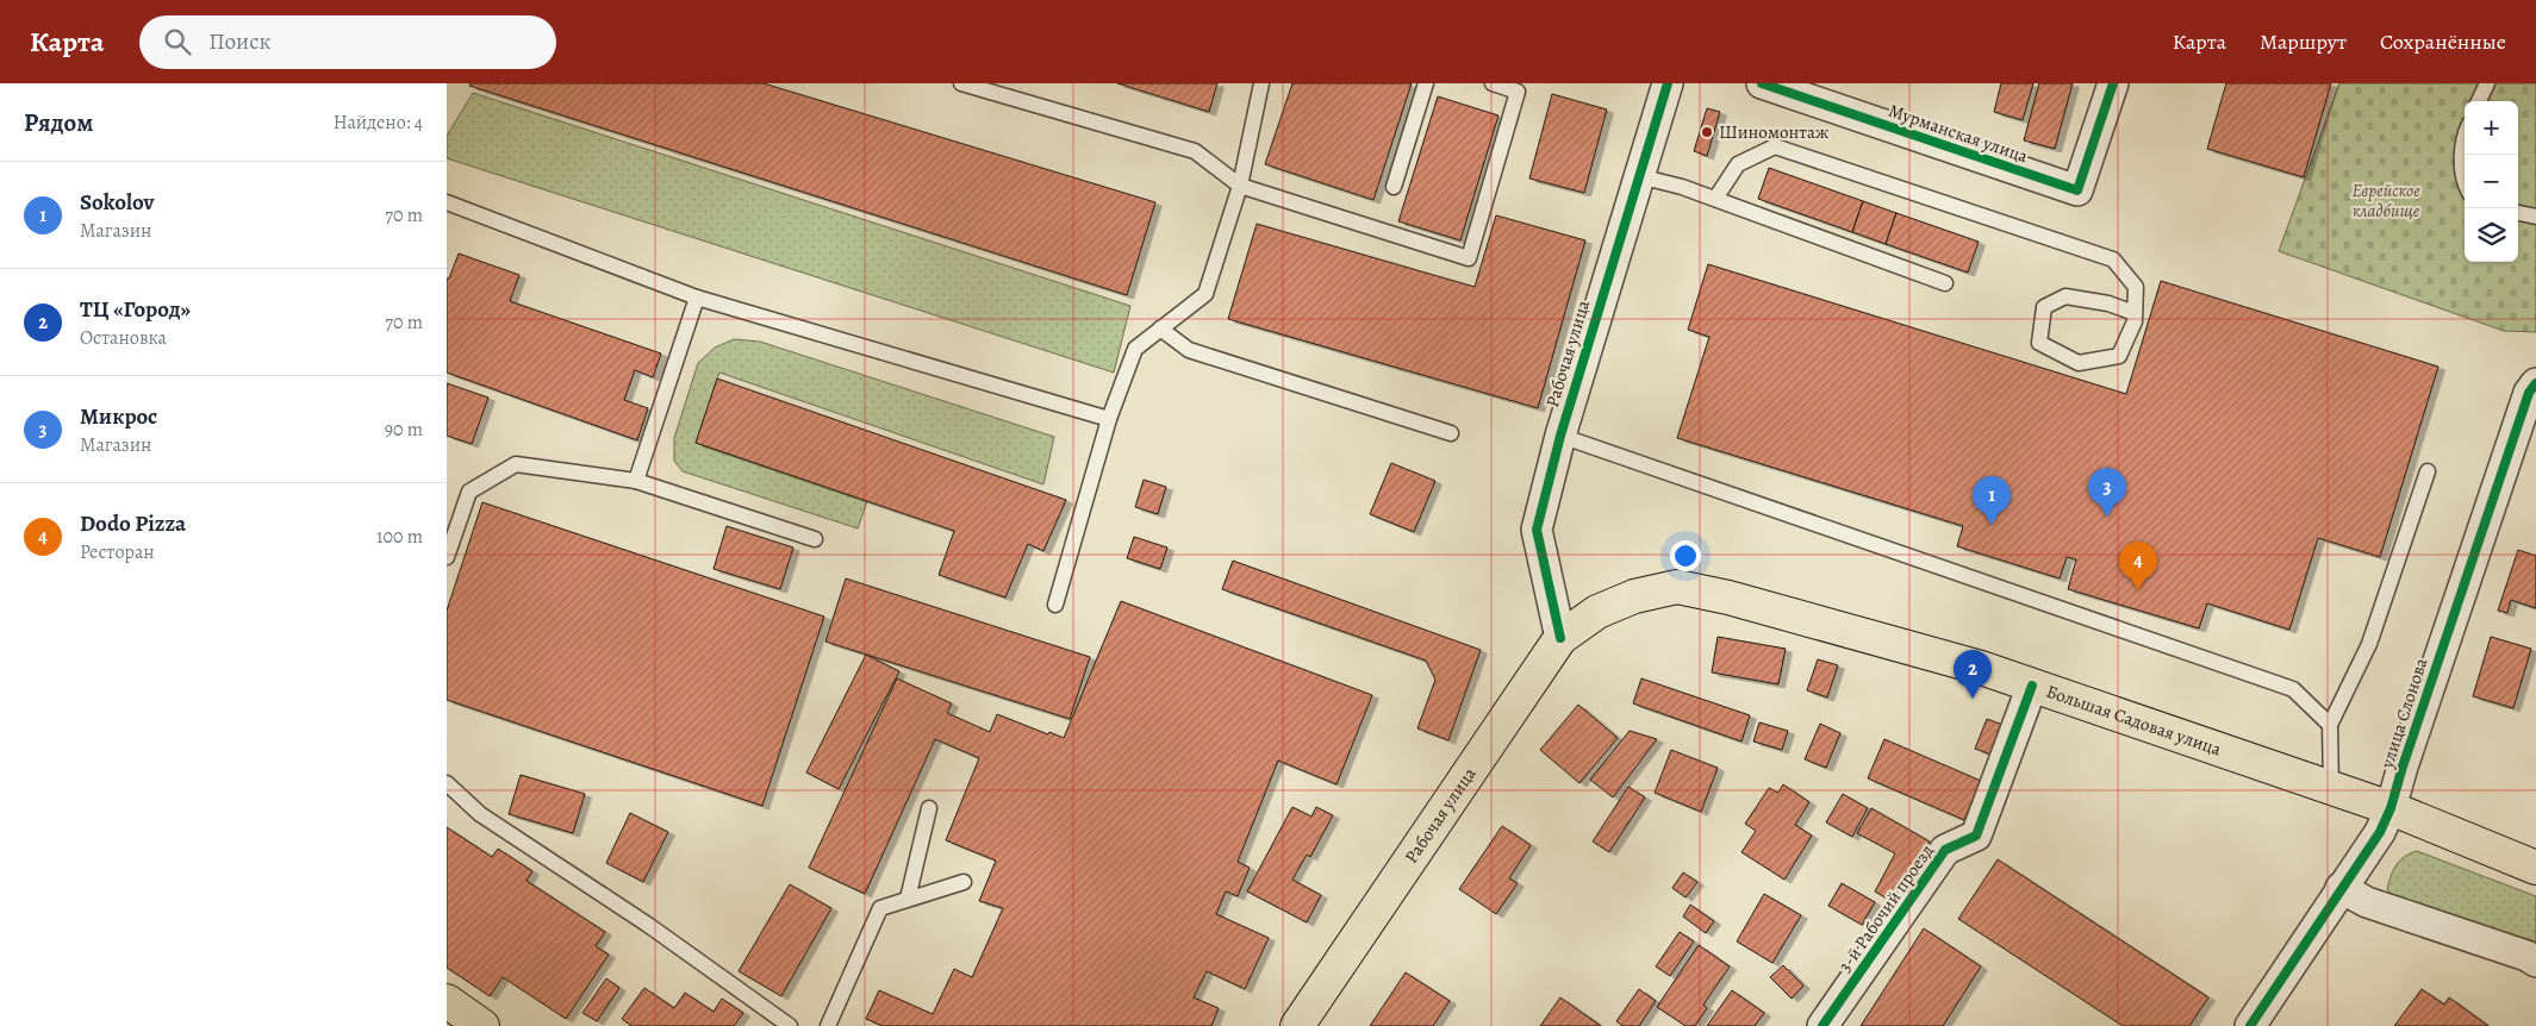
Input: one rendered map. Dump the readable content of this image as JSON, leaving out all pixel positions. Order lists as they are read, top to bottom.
{
  "streets": {
    "main road": ["Рабочая улица", "Большая Садовая улица"],
    "street": ["Мурманская улица", "улица Слонова", "3-й Рабочий проезд"]
  },
  "crossings": [
    ["Рабочая улица", "Большая Садовая улица"],
    ["улица Слонова", "Большая Садовая улица"],
    ["Большая Садовая улица", "3-й Рабочий проезд"]
  ],
  "parks": ["Еврейское кладбище"],
  "places": ["Шиномонтаж"],
  "page": {
    "header": "Карта",
    "search": "Поиск",
    "nav": ["Карта", "Маршрут", "Сохранённые"],
    "heading": ["Рядом", "Найдено: 4"],
    "map_buttons": ["+", "−"],
    "list": [
      {
        "mark": "1",
        "name": "Sokolov",
        "note": "Магазин",
        "value": "70 m"
      },
      {
        "mark": "2",
        "name": "ТЦ «Город»",
        "note": "Остановка",
        "value": "70 m"
      },
      {
        "mark": "3",
        "name": "Микрос",
        "note": "Магазин",
        "value": "90 m"
      },
      {
        "mark": "4",
        "name": "Dodo Pizza",
        "note": "Ресторан",
        "value": "100 m"
      }
    ],
    "pins": [
      "3",
      "1",
      "4",
      "2"
    ]
  }
}
